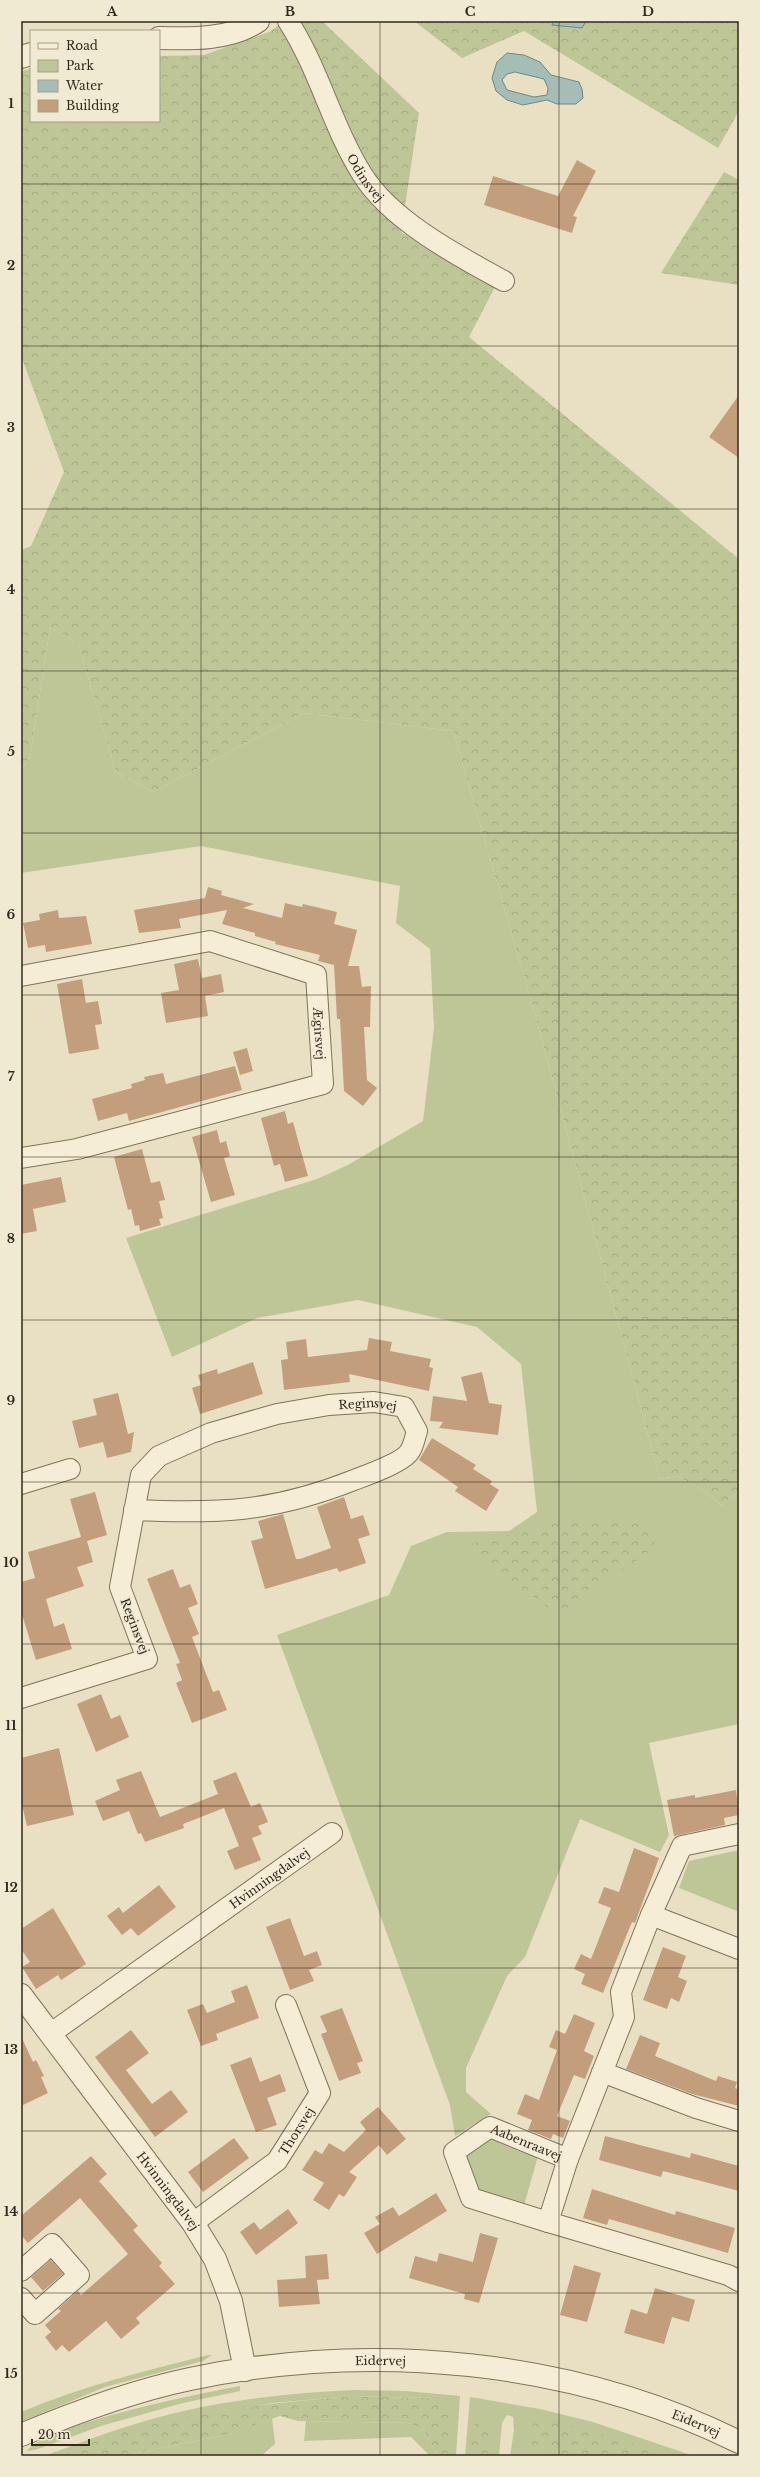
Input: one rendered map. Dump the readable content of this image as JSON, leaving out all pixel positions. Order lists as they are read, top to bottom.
{
  "streets": {
    "street": [
      "Odinsvej",
      "Ægirsvej",
      "Reginsvej",
      "Hvinningdalvej",
      "Thorsvej",
      "Aabenraavej",
      "Eidervej"
    ]
  },
  "crossings": [
    ["Hvinningdalvej", "Thorsvej"],
    ["Hvinningdalvej", "Eidervej"]
  ],
  "legend": [
    "Road",
    "Park",
    "Water",
    "Building"
  ],
  "scale_bar": "20 m",
  "grid": {
    "columns": [
      "A",
      "B",
      "C",
      "D"
    ],
    "rows": [
      "1",
      "2",
      "3",
      "4",
      "5",
      "6",
      "7",
      "8",
      "9",
      "10",
      "11",
      "12",
      "13",
      "14",
      "15"
    ]
  }
}
